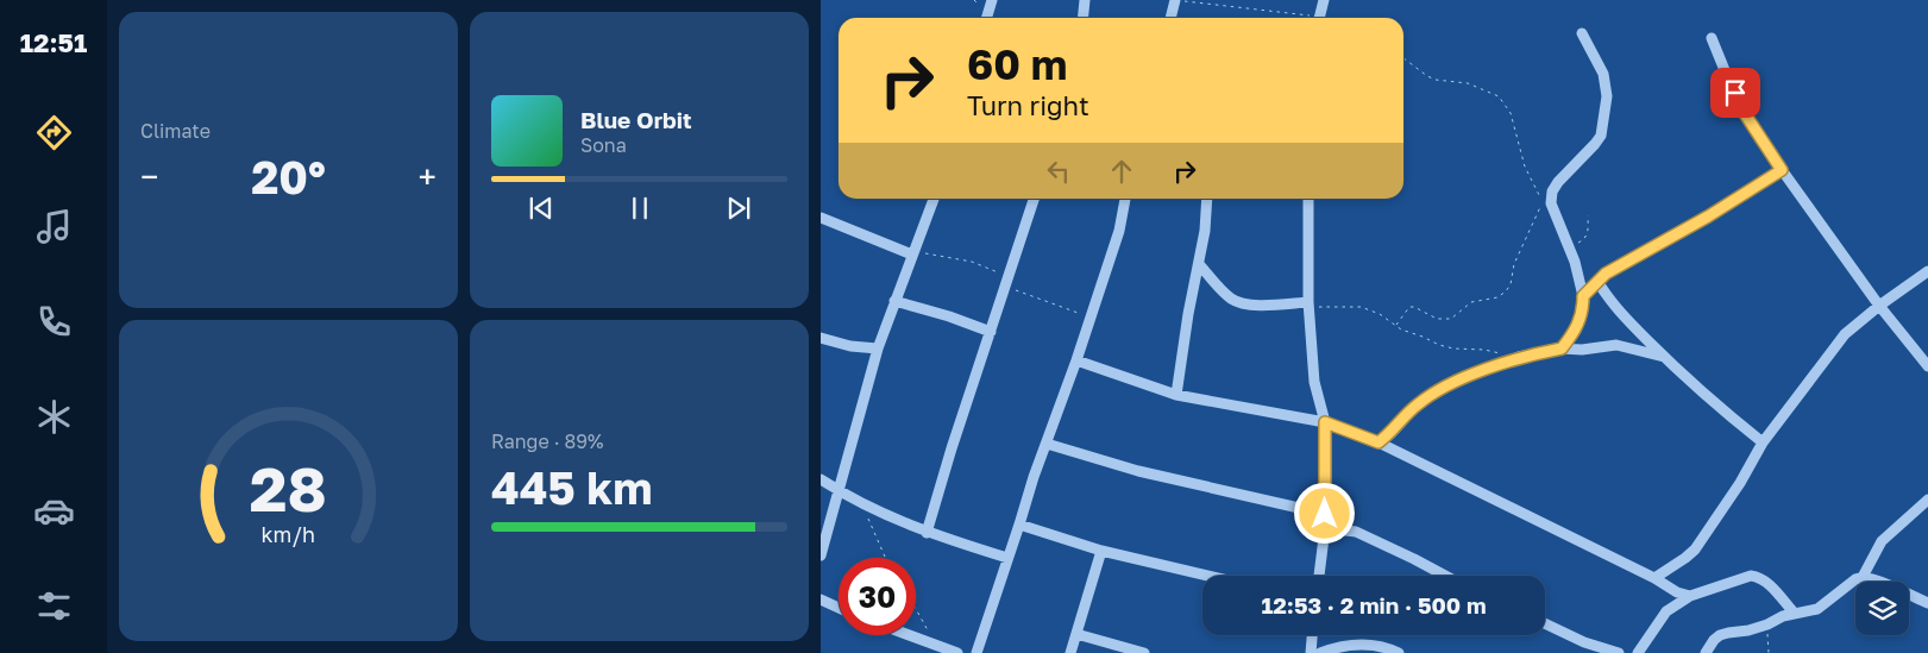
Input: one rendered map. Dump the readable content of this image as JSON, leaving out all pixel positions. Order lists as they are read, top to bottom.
{
  "page": {
    "tabs": "12:51",
    "tile": [
      "Climate",
      ["Range · 89%", "445 km"]
    ],
    "turn": ["60 m", "Turn right"],
    "song": ["Blue Orbit", "Sona"],
    "heat": ["−", "20°", "+"],
    "limit": "30",
    "trip": "12:53 · 2 min · 500 m",
    "gauge": ["28", "km/h"]
  }
}
